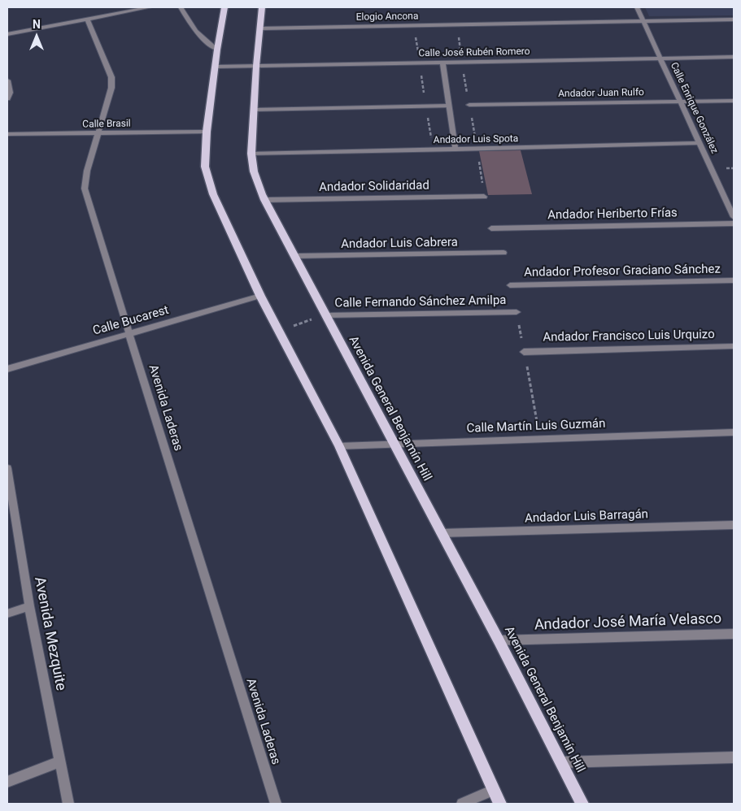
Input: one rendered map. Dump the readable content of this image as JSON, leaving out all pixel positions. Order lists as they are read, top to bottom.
{
  "streets": {
    "main road": ["Avenida General Benjamín Hill"],
    "street": [
      "Elogio Ancona",
      "Calle José Rubén Romero",
      "Andador Juan Rulfo",
      "Calle Enrique González",
      "Calle Brasil",
      "Andador Luis Spota",
      "Andador Solidaridad",
      "Andador Heriberto Frías",
      "Andador Luis Cabrera",
      "Andador Profesor Graciano Sánchez",
      "Calle Fernando Sánchez Amilpa",
      "Calle Bucarest",
      "Andador Francisco Luis Urquizo",
      "Avenida Laderas",
      "Calle Martín Luis Guzmán",
      "Andador Luis Barragán",
      "Andador José María Velasco",
      "Avenida Mezquite"
    ]
  },
  "crossings": [
    ["Elogio Ancona", "Calle Enrique González"],
    ["Elogio Ancona", "Avenida General Benjamín Hill"],
    ["Calle José Rubén Romero", "Calle Enrique González"],
    ["Calle José Rubén Romero", "Avenida General Benjamín Hill"],
    ["Andador Juan Rulfo", "Calle Enrique González"],
    ["Calle Enrique González", "Andador Luis Spota"],
    ["Calle Brasil", "Avenida Laderas"],
    ["Andador Luis Spota", "Avenida General Benjamín Hill"],
    ["Andador Solidaridad", "Avenida General Benjamín Hill"],
    ["Andador Luis Cabrera", "Avenida General Benjamín Hill"],
    ["Calle Fernando Sánchez Amilpa", "Avenida General Benjamín Hill"],
    ["Calle Bucarest", "Avenida Laderas"],
    ["Avenida General Benjamín Hill", "Calle Martín Luis Guzmán"],
    ["Avenida General Benjamín Hill", "Andador Luis Barragán"],
    ["Avenida General Benjamín Hill", "Andador José María Velasco"]
  ],
  "north": "top"
}
